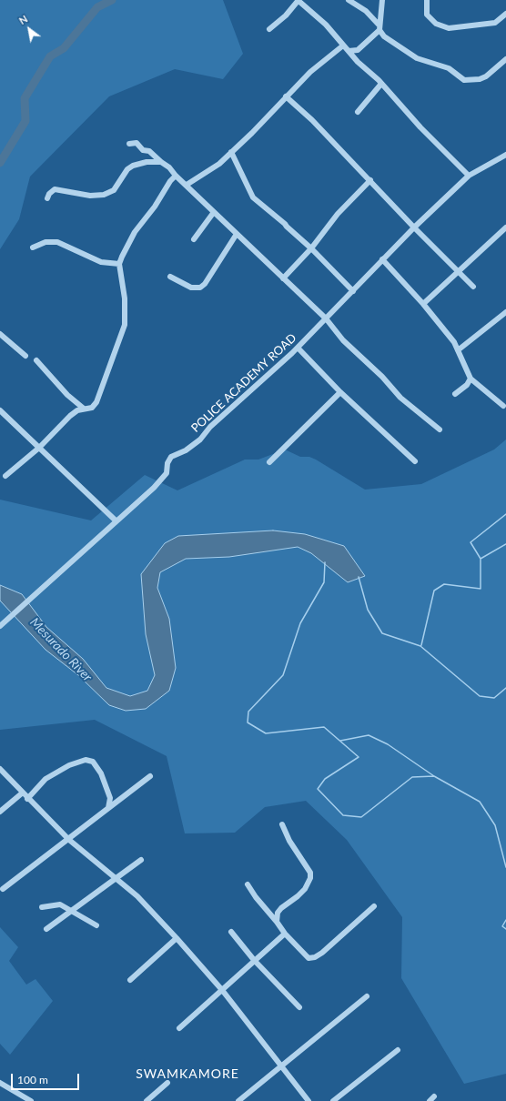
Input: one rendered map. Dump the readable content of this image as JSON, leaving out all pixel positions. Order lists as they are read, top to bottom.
{
  "streets": {
    "street": ["POLICE ACADEMY ROAD"]
  },
  "districts": ["SWAMKAMORE"],
  "water": ["Mesurado River"],
  "scale_bar": "100 m",
  "north": "top left"
}
